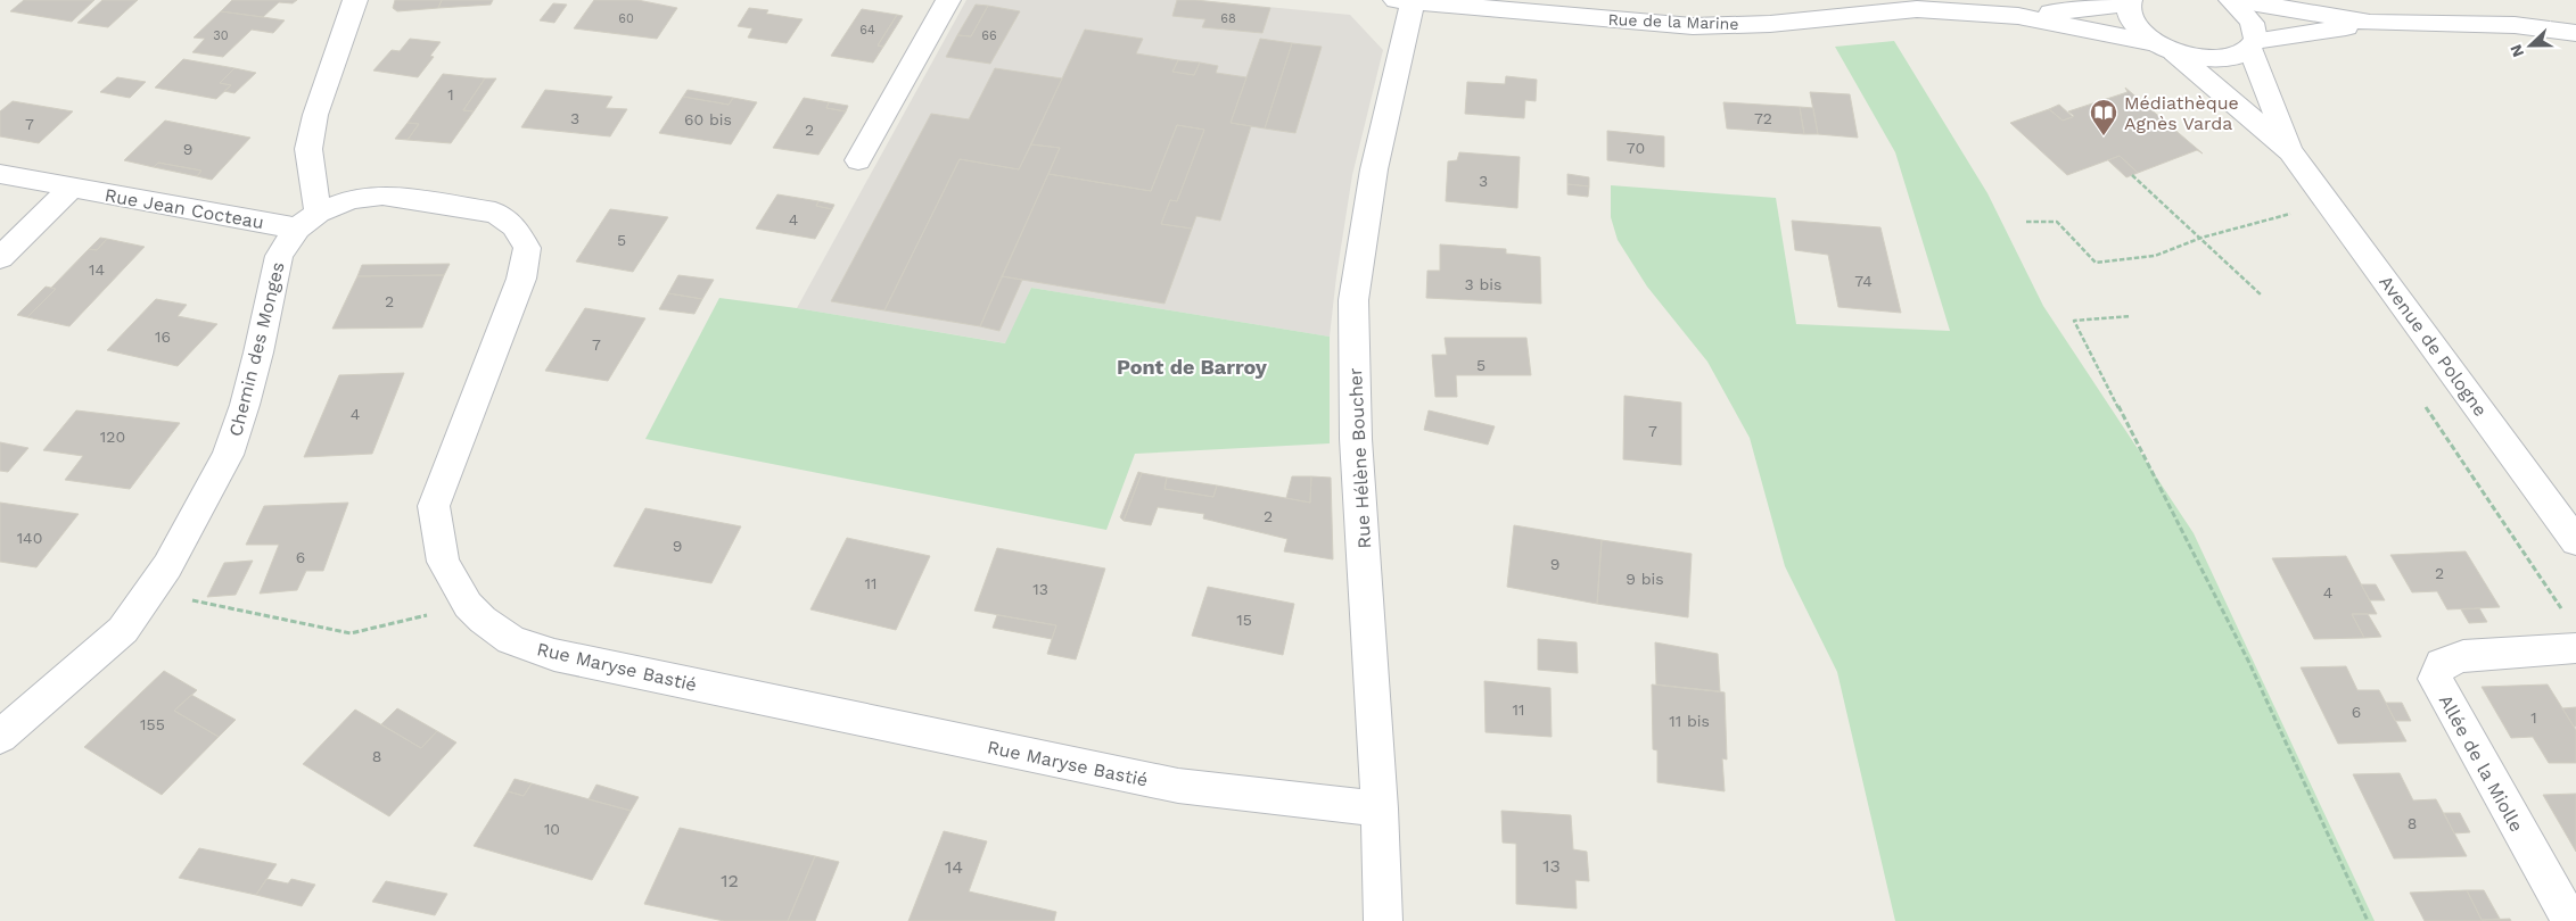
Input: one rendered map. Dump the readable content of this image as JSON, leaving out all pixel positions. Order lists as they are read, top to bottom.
{
  "streets": {
    "street": [
      "Rue de la Marine",
      "Rue Jean Cocteau",
      "Avenue de Pologne",
      "Chemin des Monges",
      "Rue Hélène Boucher",
      "Rue Maryse Bastié",
      "Allée de la Miolle"
    ]
  },
  "crossings": [
    ["Rue de la Marine", "Avenue de Pologne"],
    ["Rue de la Marine", "Rue Hélène Boucher"],
    ["Rue Jean Cocteau", "Chemin des Monges"],
    ["Rue Jean Cocteau", "Rue Maryse Bastié"],
    ["Chemin des Monges", "Rue Maryse Bastié"],
    ["Rue Hélène Boucher", "Rue Maryse Bastié"]
  ],
  "districts": ["Pont de Barroy"],
  "places": {
    "library": ["Médiathèque Agnès Varda"]
  },
  "house_numbers": [
    "60",
    "68",
    "64",
    "30",
    "66",
    "1",
    "3",
    "72",
    "60 bis",
    "7",
    "2",
    "70",
    "9",
    "3",
    "4",
    "5",
    "14",
    "74",
    "3 bis",
    "2",
    "16",
    "7",
    "5",
    "4",
    "7",
    "120",
    "2",
    "140",
    "9",
    "6",
    "9",
    "2",
    "9 bis",
    "11",
    "13",
    "4",
    "15",
    "11",
    "6",
    "1",
    "11 bis",
    "155",
    "8",
    "8",
    "10",
    "13",
    "14",
    "12"
  ],
  "north": "left"
}
